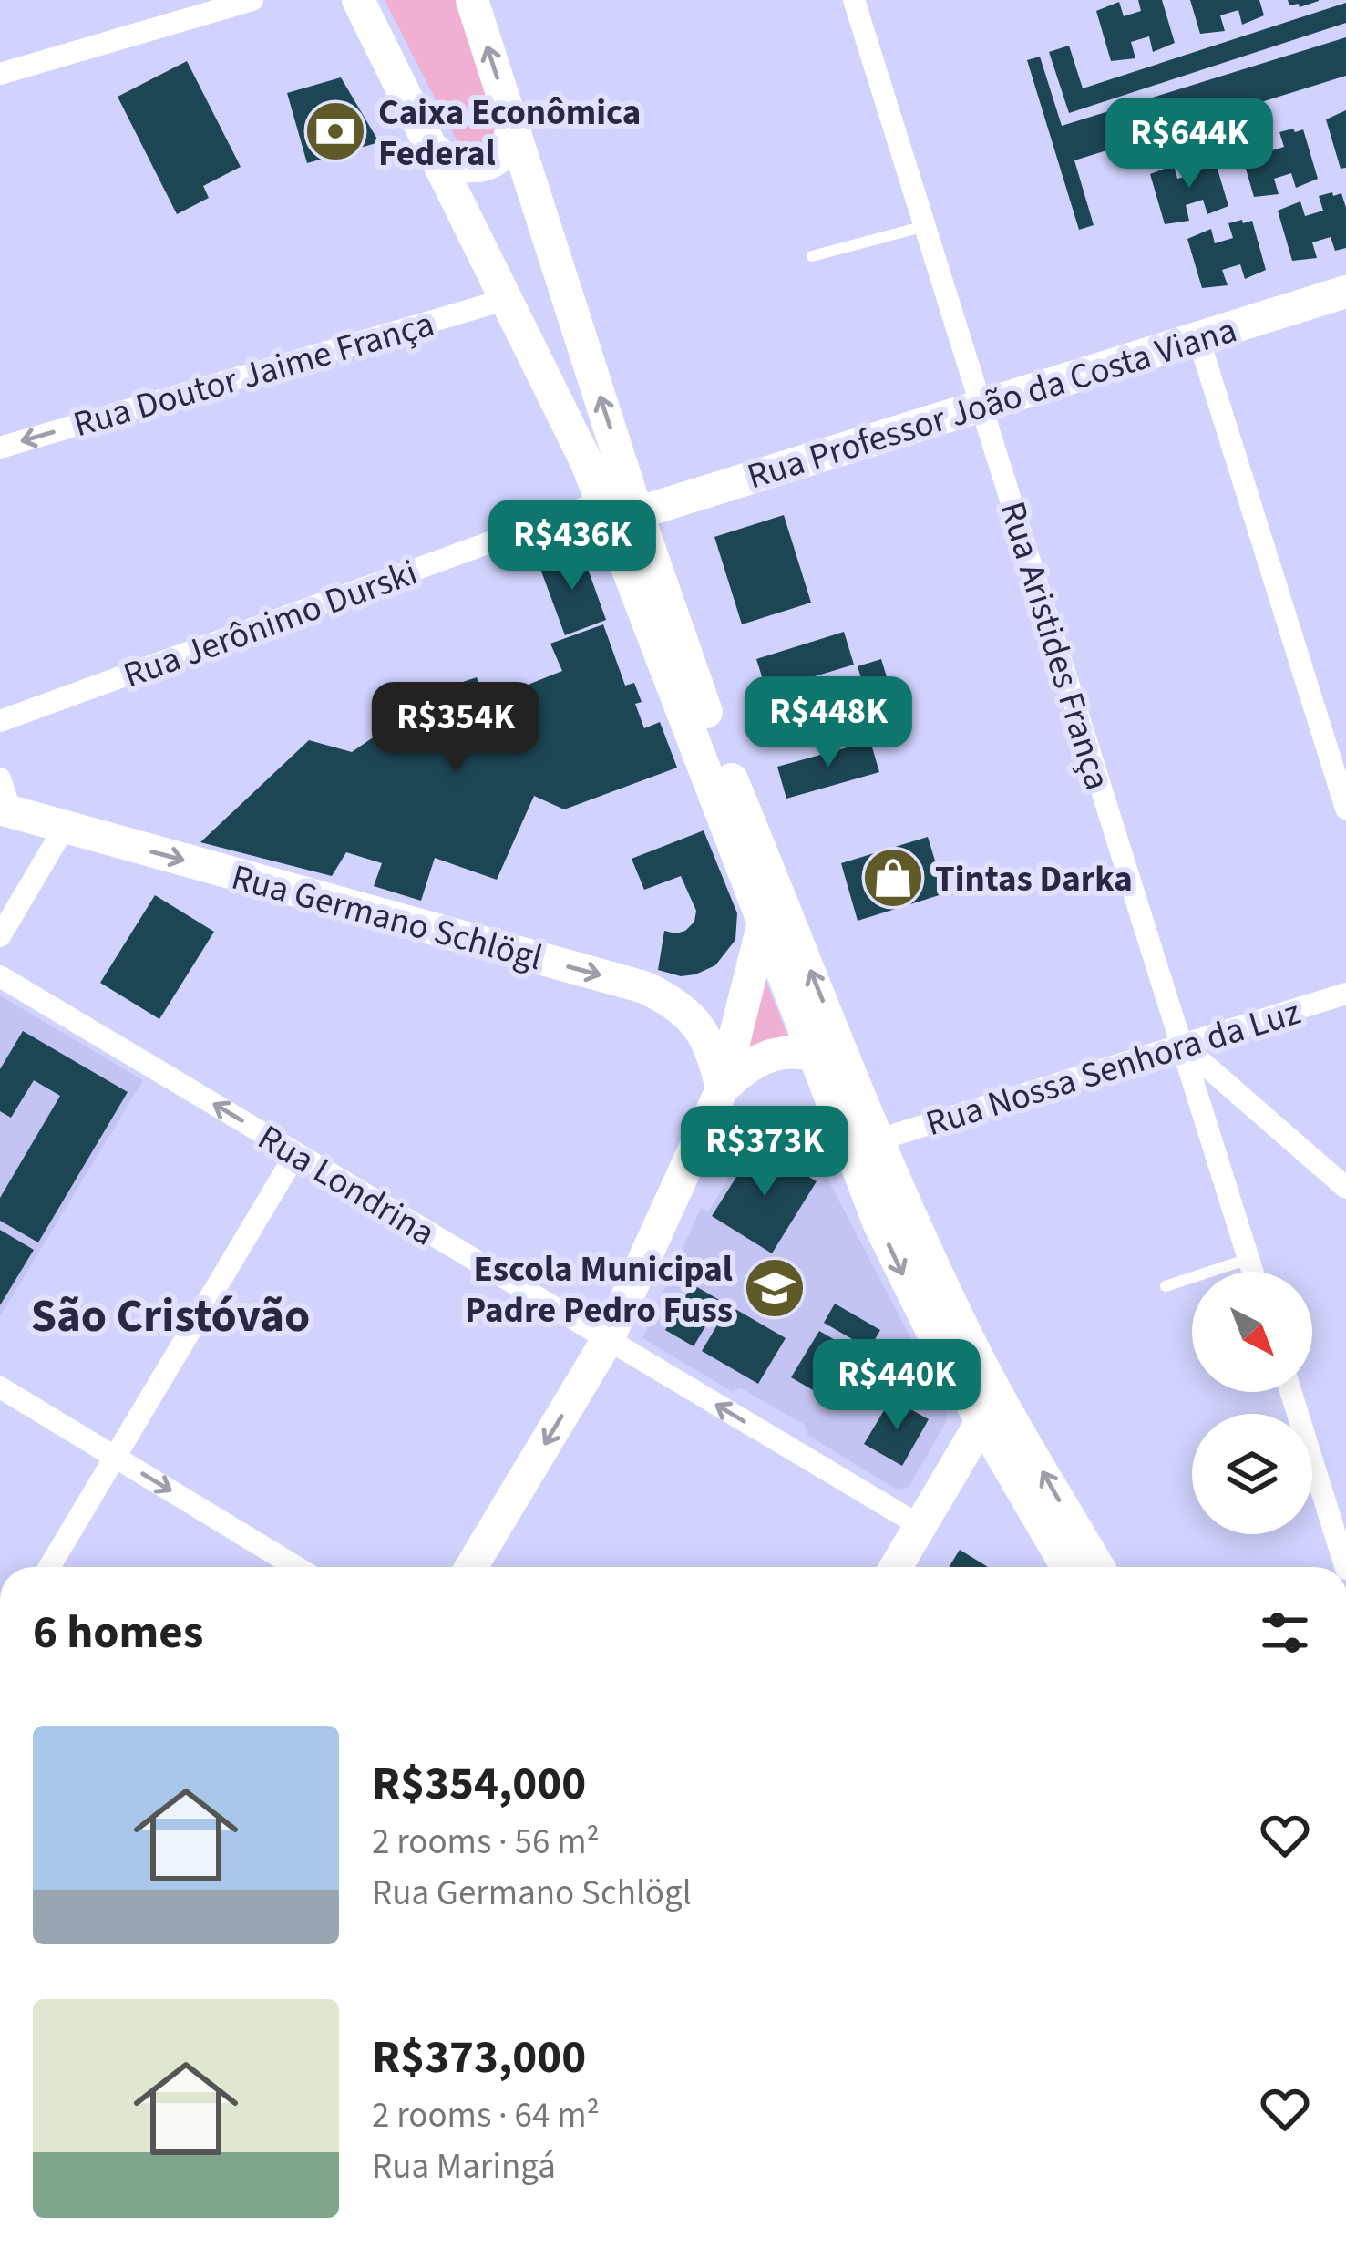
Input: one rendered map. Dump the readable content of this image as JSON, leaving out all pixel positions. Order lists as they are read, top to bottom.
{
  "streets": {
    "main road": ["Rua Professor João da Costa Viana", "Rua Germano Schlögl"],
    "street": [
      "Rua Doutor Jaime França",
      "Rua Jerônimo Durski",
      "Rua Aristides França",
      "Rua Nossa Senhora da Luz",
      "Rua Londrina"
    ]
  },
  "crossings": [
    ["Rua Professor João da Costa Viana", "Rua Aristides França"],
    ["Rua Aristides França", "Rua Nossa Senhora da Luz"]
  ],
  "one_way": ["Rua Doutor Jaime França", "Rua Germano Schlögl", "Rua Londrina"],
  "districts": ["São Cristóvão"],
  "places": {
    "bank": ["Caixa Econômica Federal"],
    "shop": ["Tintas Darka"],
    "school or university": ["Escola Municipal Padre Pedro Fuss"]
  },
  "north": "bottom right",
  "page": {
    "price": [
      "R$644K",
      "R$436K",
      "R$448K",
      "R$354K",
      "R$373K",
      "R$440K"
    ],
    "heading": "6 homes",
    "list": [
      {
        "name": "R$354,000",
        "note": "2 rooms · 56 m² · Rua Germano Schlögl"
      },
      {
        "name": "R$373,000",
        "note": "2 rooms · 64 m² · Rua Maringá"
      }
    ]
  }
}
